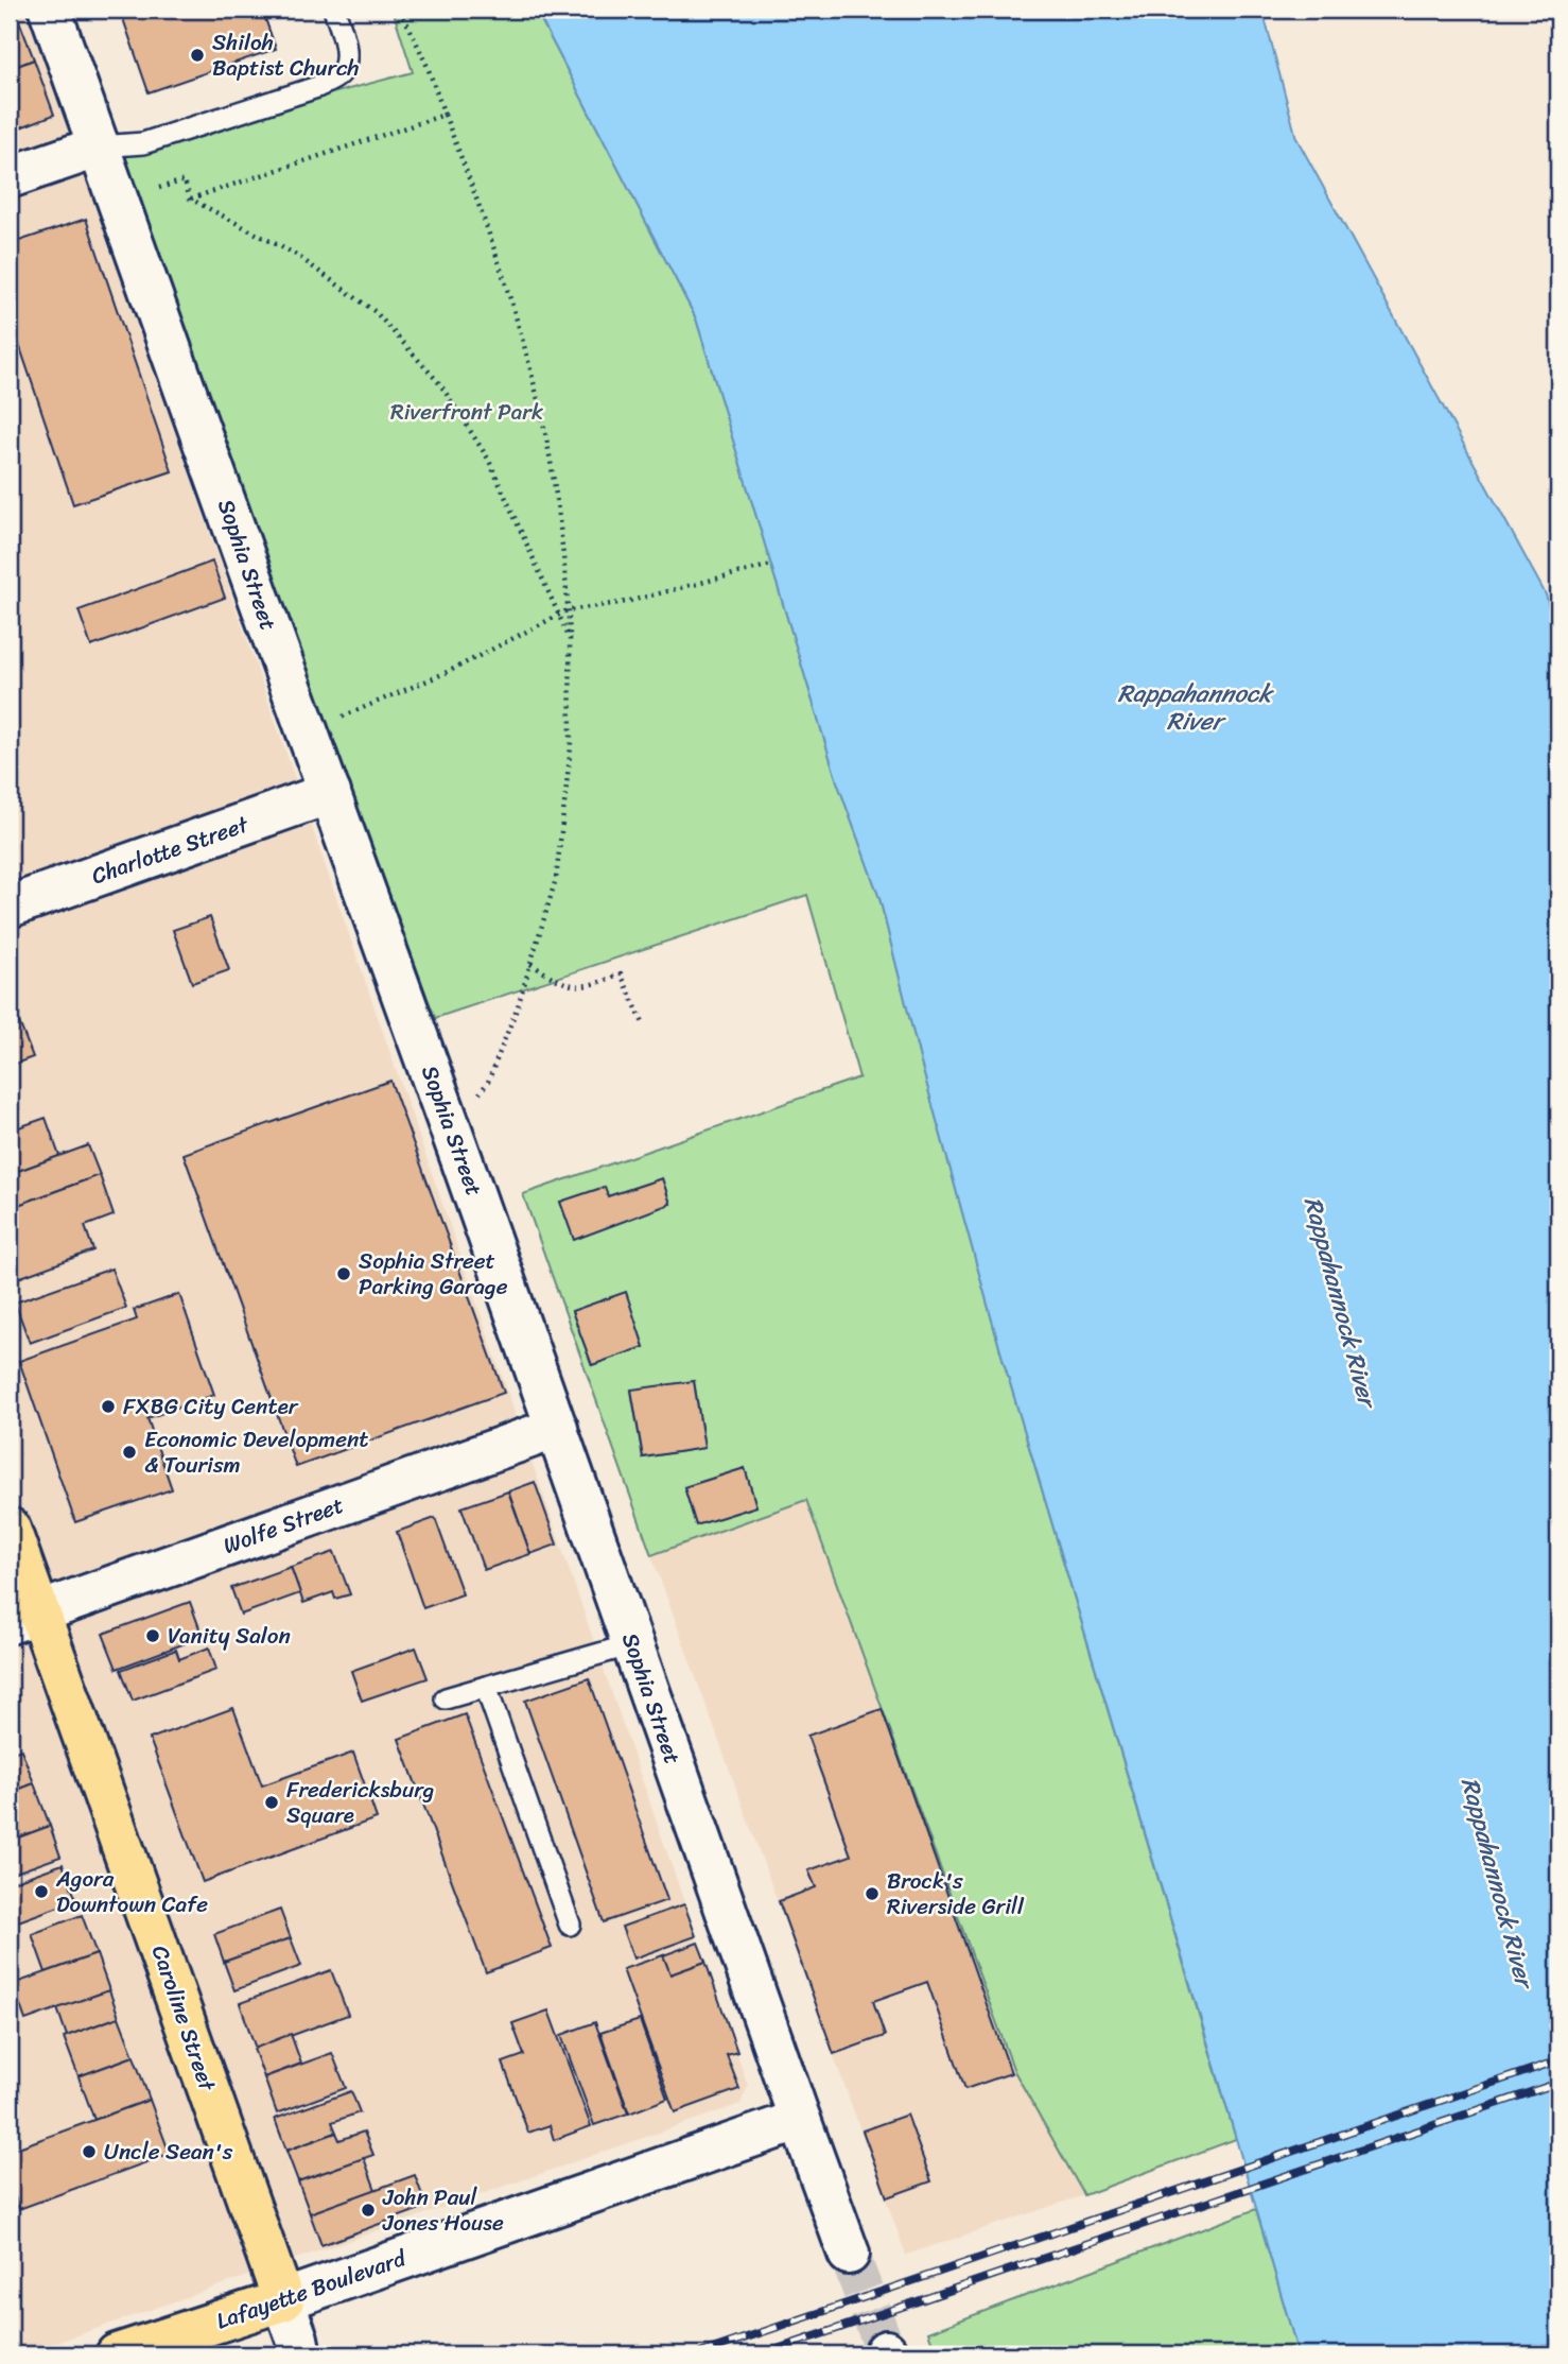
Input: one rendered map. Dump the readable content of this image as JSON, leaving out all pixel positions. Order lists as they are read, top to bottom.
{
  "streets": {
    "main road": [
      "Sophia Street",
      "Charlotte Street",
      "Wolfe Street",
      "Caroline Street",
      "Lafayette Boulevard"
    ]
  },
  "crossings": [
    ["Sophia Street", "Charlotte Street"],
    ["Sophia Street", "Wolfe Street"],
    ["Sophia Street", "Lafayette Boulevard"],
    ["Wolfe Street", "Caroline Street"],
    ["Caroline Street", "Lafayette Boulevard"]
  ],
  "water": ["Rappahannock River"],
  "parks": ["Riverfront Park"],
  "places": [
    "Shiloh Baptist Church",
    "Sophia Street Parking Garage",
    "FXBG City Center",
    "Economic Development & Tourism",
    "Vanity Salon",
    "Fredericksburg Square",
    "Agora Downtown Cafe",
    "Brock's Riverside Grill",
    "Uncle Sean's",
    "John Paul Jones House"
  ]
}
